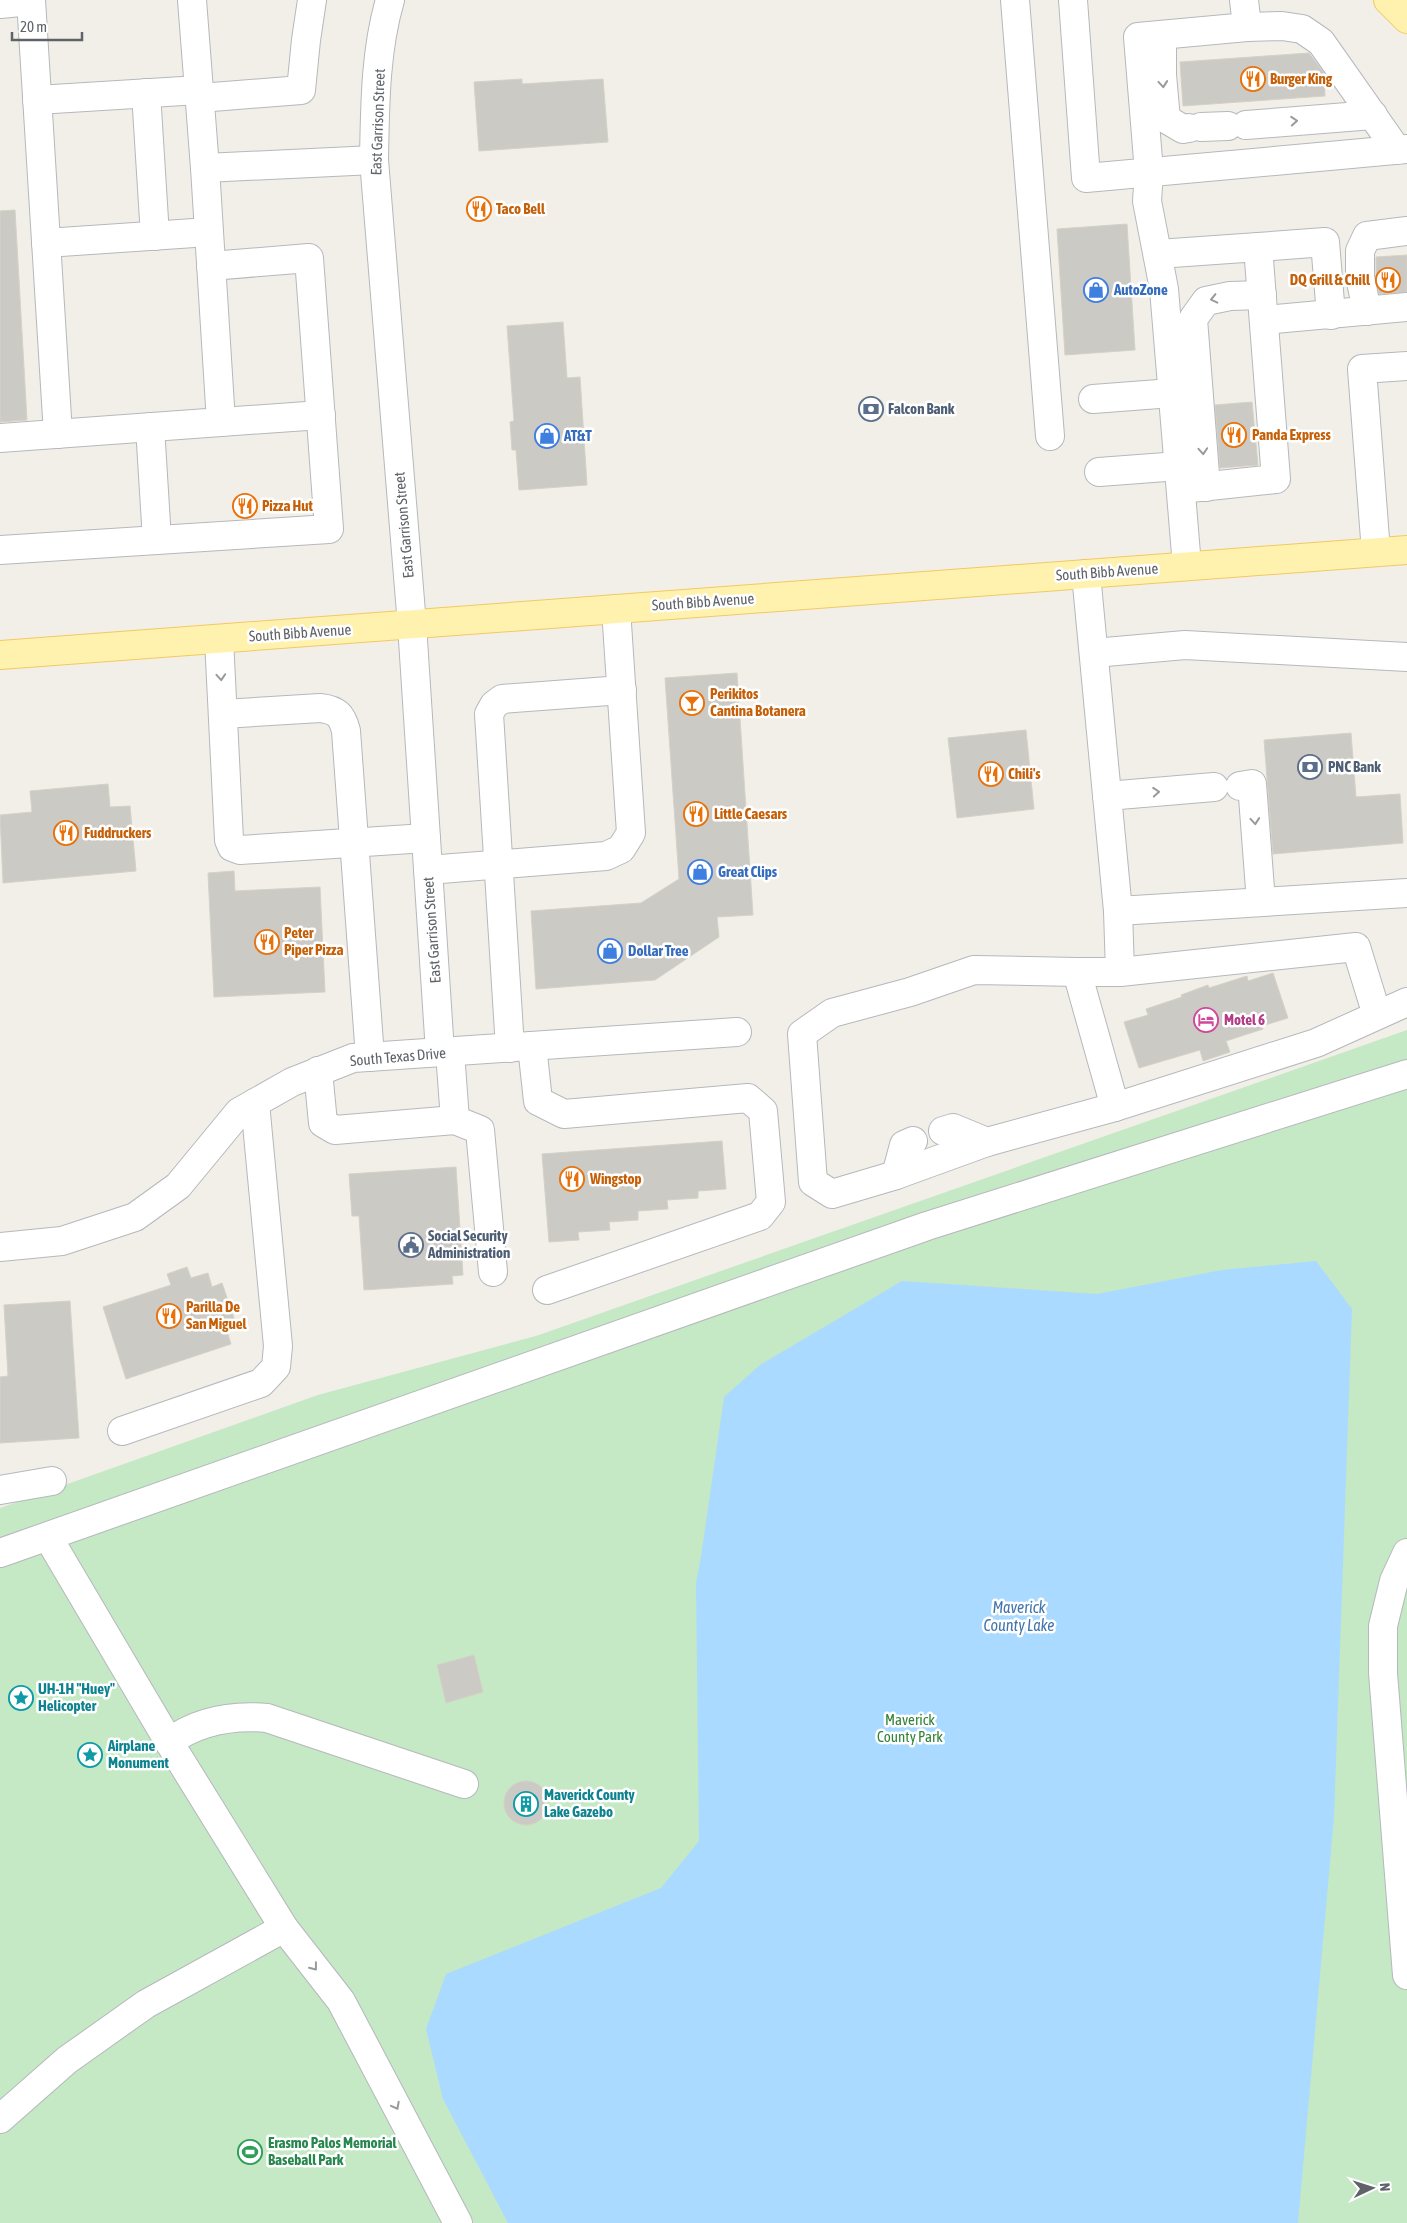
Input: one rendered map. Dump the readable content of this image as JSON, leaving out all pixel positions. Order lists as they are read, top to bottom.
{
  "streets": {
    "main road": ["South Bibb Avenue"],
    "street": ["East Garrison Street", "South Texas Drive"]
  },
  "crossings": [
    ["East Garrison Street", "South Bibb Avenue"],
    ["East Garrison Street", "South Texas Drive"]
  ],
  "water": ["Maverick County Lake"],
  "parks": ["Maverick County Park"],
  "places": {
    "restaurant": [
      "Burger King",
      "Taco Bell",
      "DQ Grill & Chill",
      "Panda Express",
      "Pizza Hut",
      "Chili's",
      "Little Caesars",
      "Fuddruckers",
      "Peter Piper Pizza",
      "Wingstop",
      "Parilla De San Miguel"
    ],
    "shop": [
      "AutoZone",
      "AT&T",
      "Great Clips",
      "Dollar Tree"
    ],
    "bank": ["Falcon Bank", "PNC Bank"],
    "bar": ["Perikitos Cantina Botanera"],
    "hotel": ["Motel 6"],
    "public building": ["Social Security Administration"],
    "place": ["UH-1H \"Huey\" Helicopter", "Airplane Monument"],
    "building": ["Maverick County Lake Gazebo"],
    "sports": ["Erasmo Palos Memorial Baseball Park"]
  },
  "scale_bar": "20 m",
  "north": "right"
}
